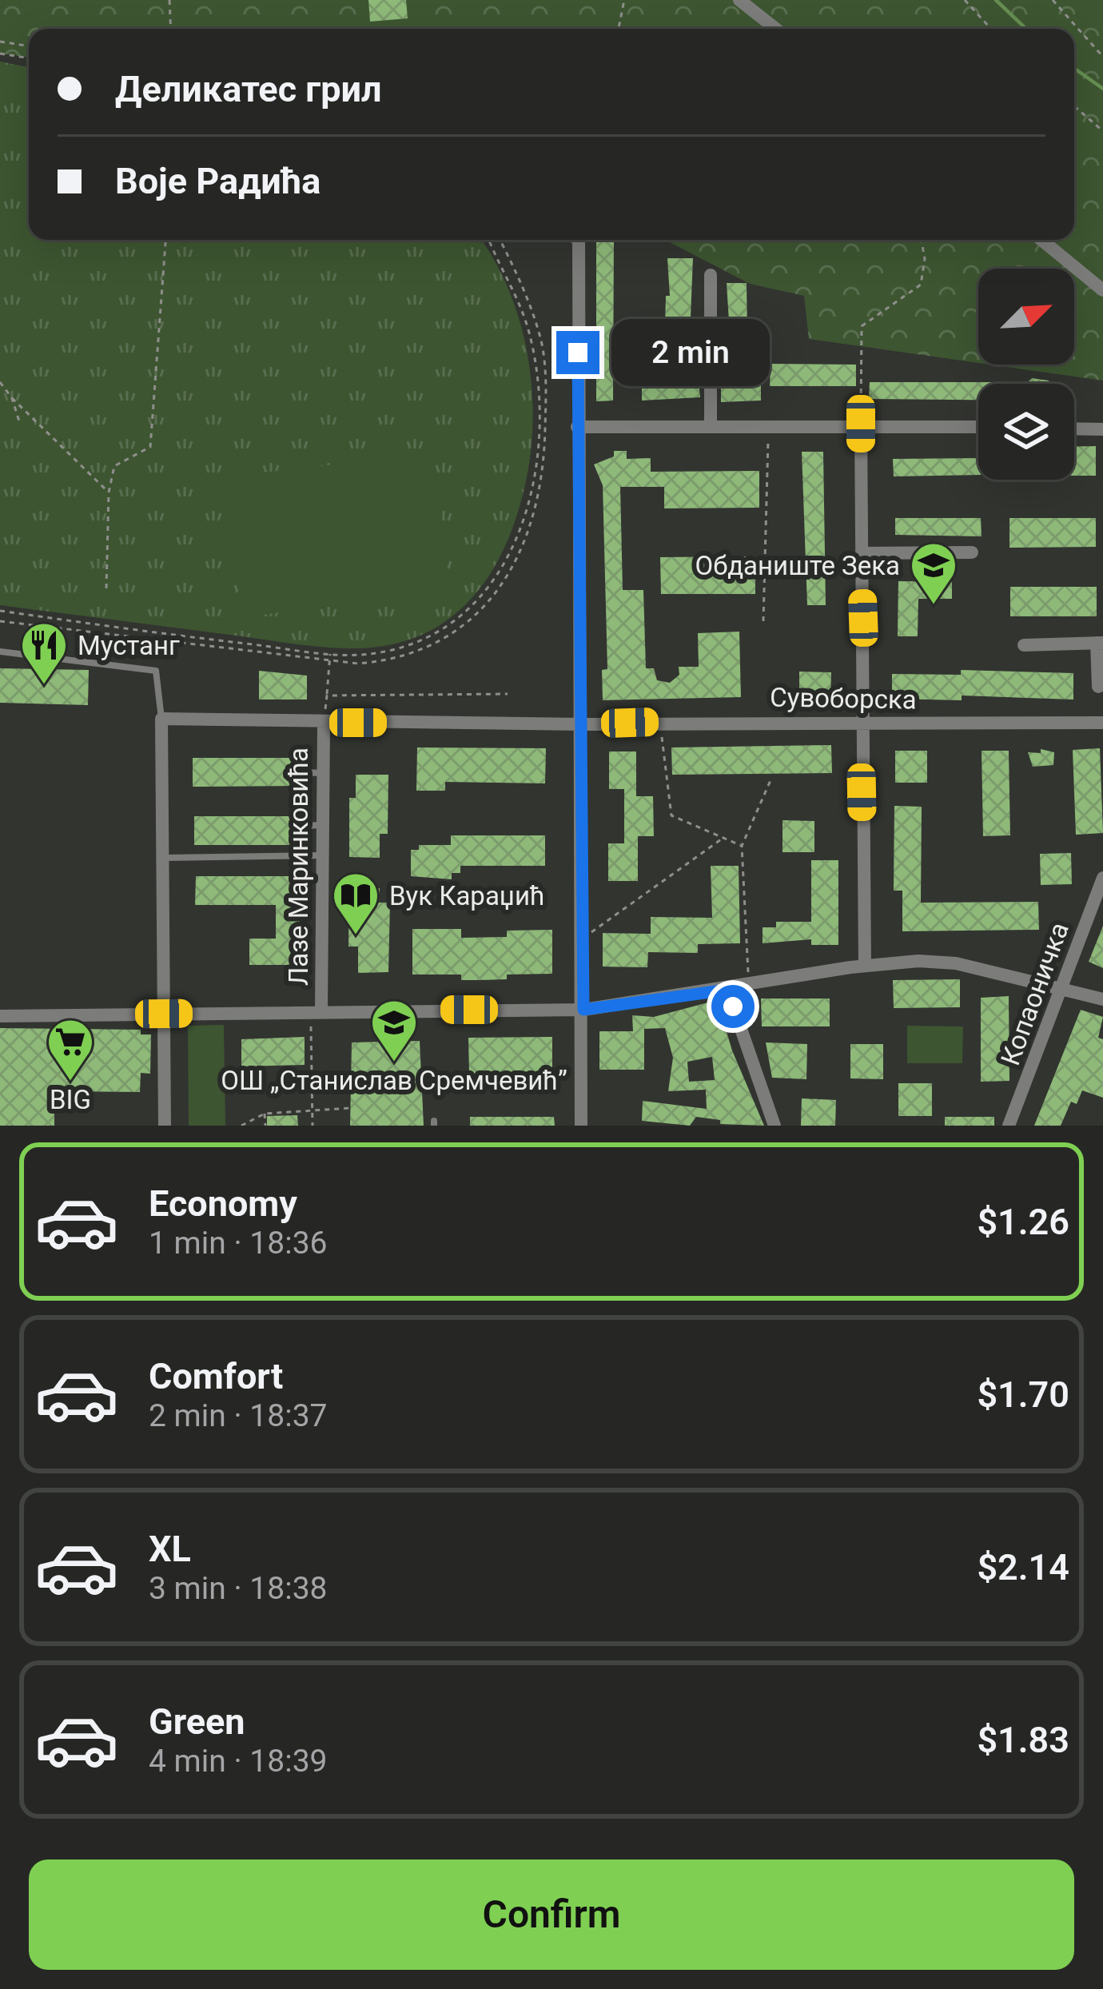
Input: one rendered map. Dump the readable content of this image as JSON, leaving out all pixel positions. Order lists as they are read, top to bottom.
{
  "streets": {
    "street": ["Сувоборска", "Лазе Маринковића", "Копаоничка"]
  },
  "crossings": [
    ["Сувоборска", "Лазе Маринковића"]
  ],
  "places": {
    "school or university": ["Обданиште Зека", "ОШ „Станислав Сремчевић”"],
    "restaurant": ["Мустанг"],
    "library": ["Вук Караџић"],
    "supermarket": ["BIG"]
  },
  "north": "top right",
  "page": {
    "banner": ["Деликатес грил", "Воје Радића"],
    "bubble": "2 min",
    "list": [
      {
        "name": "Economy",
        "note": "1 min · 18:36",
        "value": "$1.26"
      },
      {
        "name": "Comfort",
        "note": "2 min · 18:37",
        "value": "$1.70"
      },
      {
        "name": "XL",
        "note": "3 min · 18:38",
        "value": "$2.14"
      },
      {
        "name": "Green",
        "note": "4 min · 18:39",
        "value": "$1.83"
      }
    ],
    "buttons": "Confirm"
  }
}
